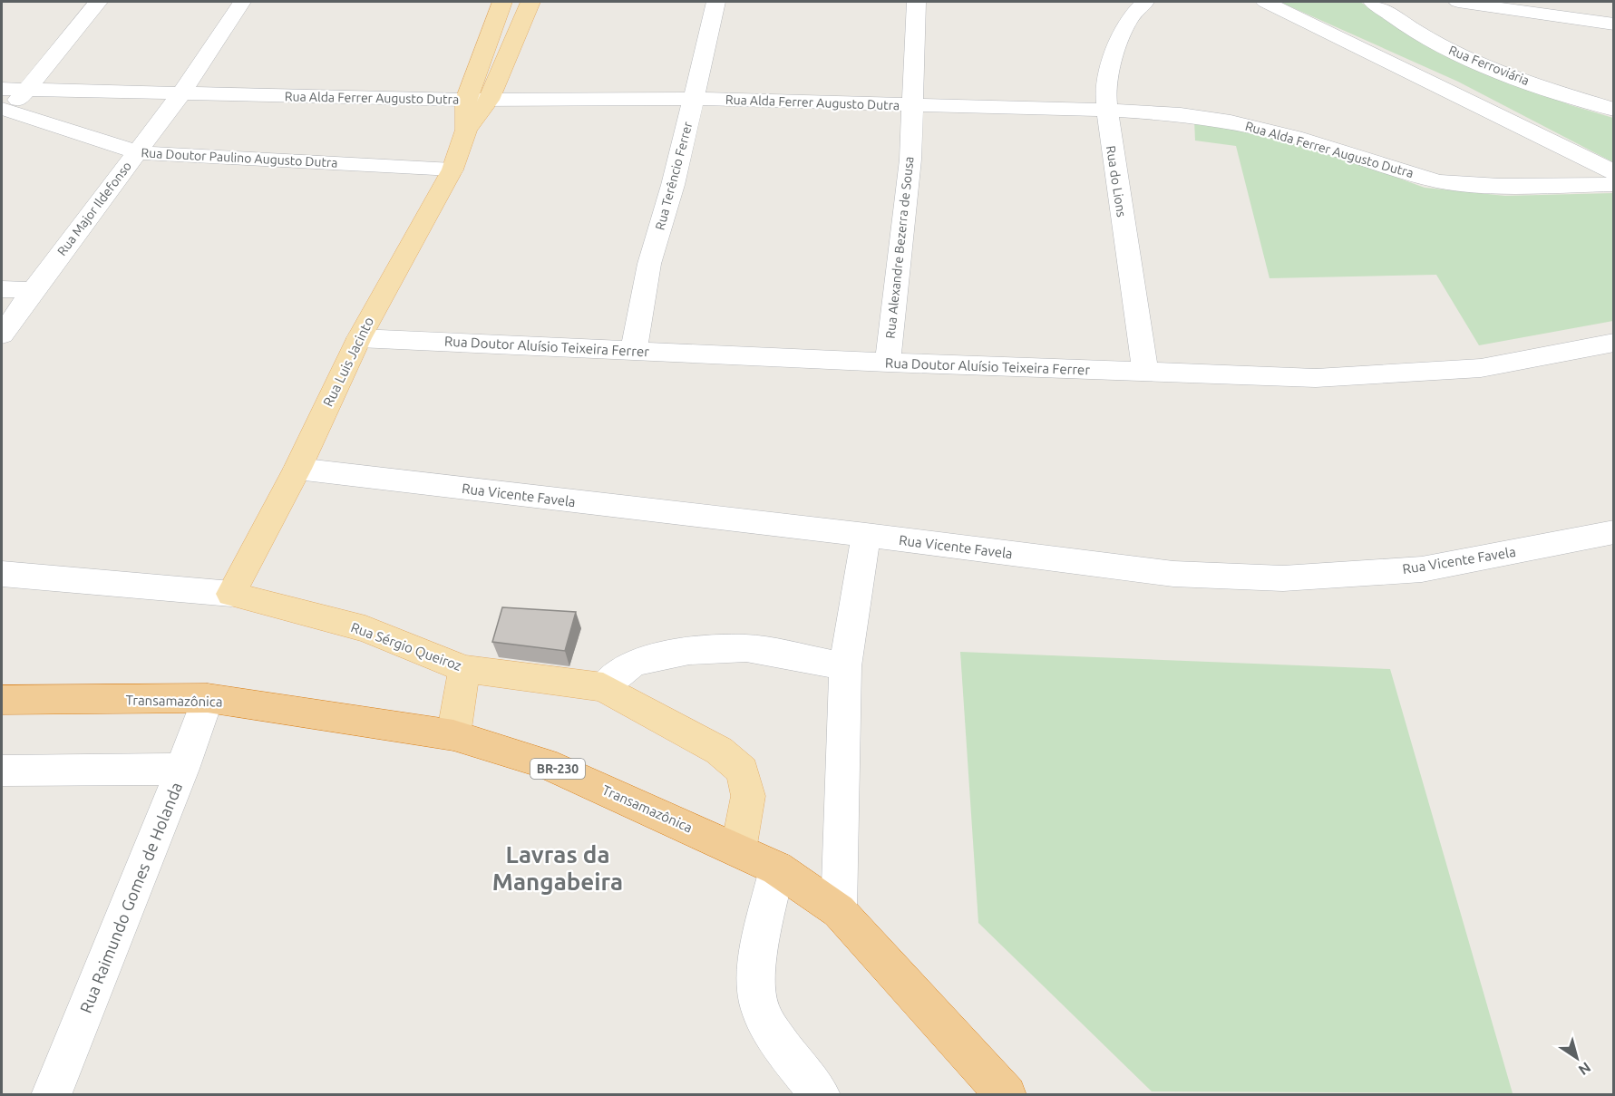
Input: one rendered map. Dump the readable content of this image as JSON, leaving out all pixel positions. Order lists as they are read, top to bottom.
{
  "streets": {
    "highway": ["Transamazônica", "BR-230"],
    "main road": ["Rua Luis Jacinto", "Rua Sérgio Queiroz"],
    "street": [
      "Rua Ferroviária",
      "Rua Alda Ferrer Augusto Dutra",
      "Rua Doutor Paulino Augusto Dutra",
      "Rua Terêncio Ferrer",
      "Rua do Lions",
      "Rua Major Ildefonso",
      "Rua Alexandre Bezerra de Sousa",
      "Rua Doutor Aluísio Teixeira Ferrer",
      "Rua Vicente Favela",
      "Rua Raimundo Gomes de Holanda"
    ]
  },
  "crossings": [
    ["Rua Alda Ferrer Augusto Dutra", "Rua Terêncio Ferrer"],
    ["Rua Alda Ferrer Augusto Dutra", "Rua do Lions"],
    ["Rua Alda Ferrer Augusto Dutra", "Rua Major Ildefonso"],
    ["Rua Alda Ferrer Augusto Dutra", "Rua Alexandre Bezerra de Sousa"],
    ["Rua Alda Ferrer Augusto Dutra", "Rua Luis Jacinto"],
    ["Rua Doutor Paulino Augusto Dutra", "Rua Major Ildefonso"],
    ["Rua Doutor Paulino Augusto Dutra", "Rua Luis Jacinto"],
    ["Rua Terêncio Ferrer", "Rua Doutor Aluísio Teixeira Ferrer"],
    ["Rua do Lions", "Rua Doutor Aluísio Teixeira Ferrer"],
    ["Rua Alexandre Bezerra de Sousa", "Rua Doutor Aluísio Teixeira Ferrer"],
    ["Rua Doutor Aluísio Teixeira Ferrer", "Rua Luis Jacinto"],
    ["Rua Luis Jacinto", "Rua Vicente Favela"],
    ["Rua Luis Jacinto", "Rua Sérgio Queiroz"],
    ["Rua Sérgio Queiroz", "Transamazônica"],
    ["Transamazônica", "Rua Raimundo Gomes de Holanda"]
  ],
  "districts": ["Lavras da Mangabeira"],
  "north": "bottom right"
}
